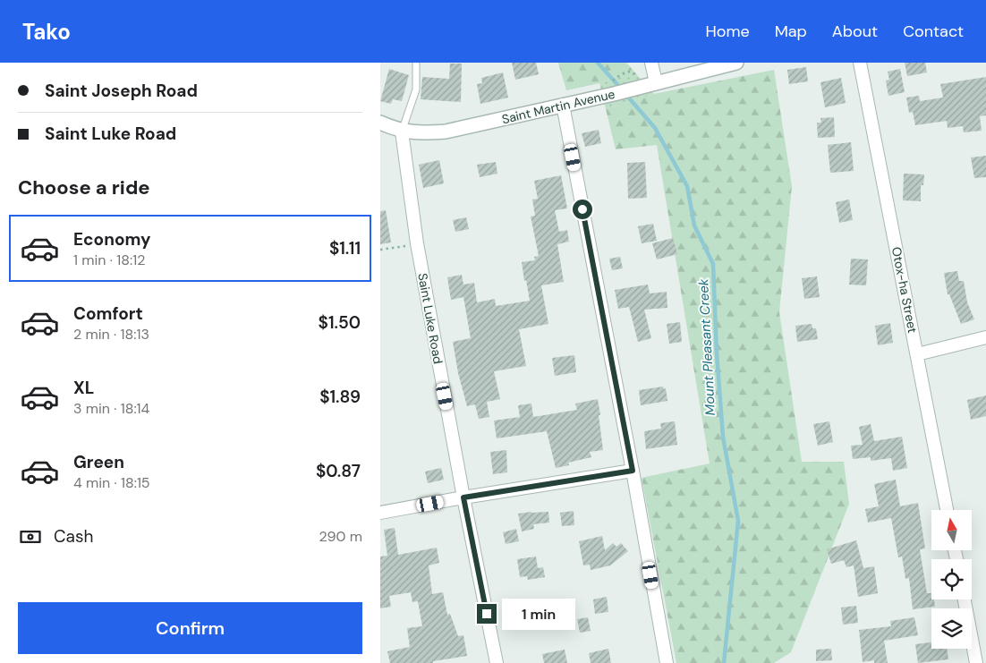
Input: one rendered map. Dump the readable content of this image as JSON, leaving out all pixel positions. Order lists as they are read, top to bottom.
{
  "streets": {
    "street": ["Saint Martin Avenue", "Otox-ha Street", "Saint Luke Road"]
  },
  "crossings": [
    ["Saint Martin Avenue", "Saint Luke Road"]
  ],
  "water": ["Mount Pleasant Creek"],
  "north": "top",
  "page": {
    "header": "Tako",
    "nav": [
      "Home",
      "Map",
      "About",
      "Contact"
    ],
    "banner": ["Saint Joseph Road", "Saint Luke Road"],
    "heading": "Choose a ride",
    "list": [
      {
        "name": "Economy",
        "note": "1 min · 18:12",
        "value": "$1.11"
      },
      {
        "name": "Comfort",
        "note": "2 min · 18:13",
        "value": "$1.50"
      },
      {
        "name": "XL",
        "note": "3 min · 18:14",
        "value": "$1.89"
      },
      {
        "name": "Green",
        "note": "4 min · 18:15",
        "value": "$0.87"
      }
    ],
    "pay": ["Cash", "290 m"],
    "buttons": "Confirm",
    "bubble": "1 min"
  }
}
